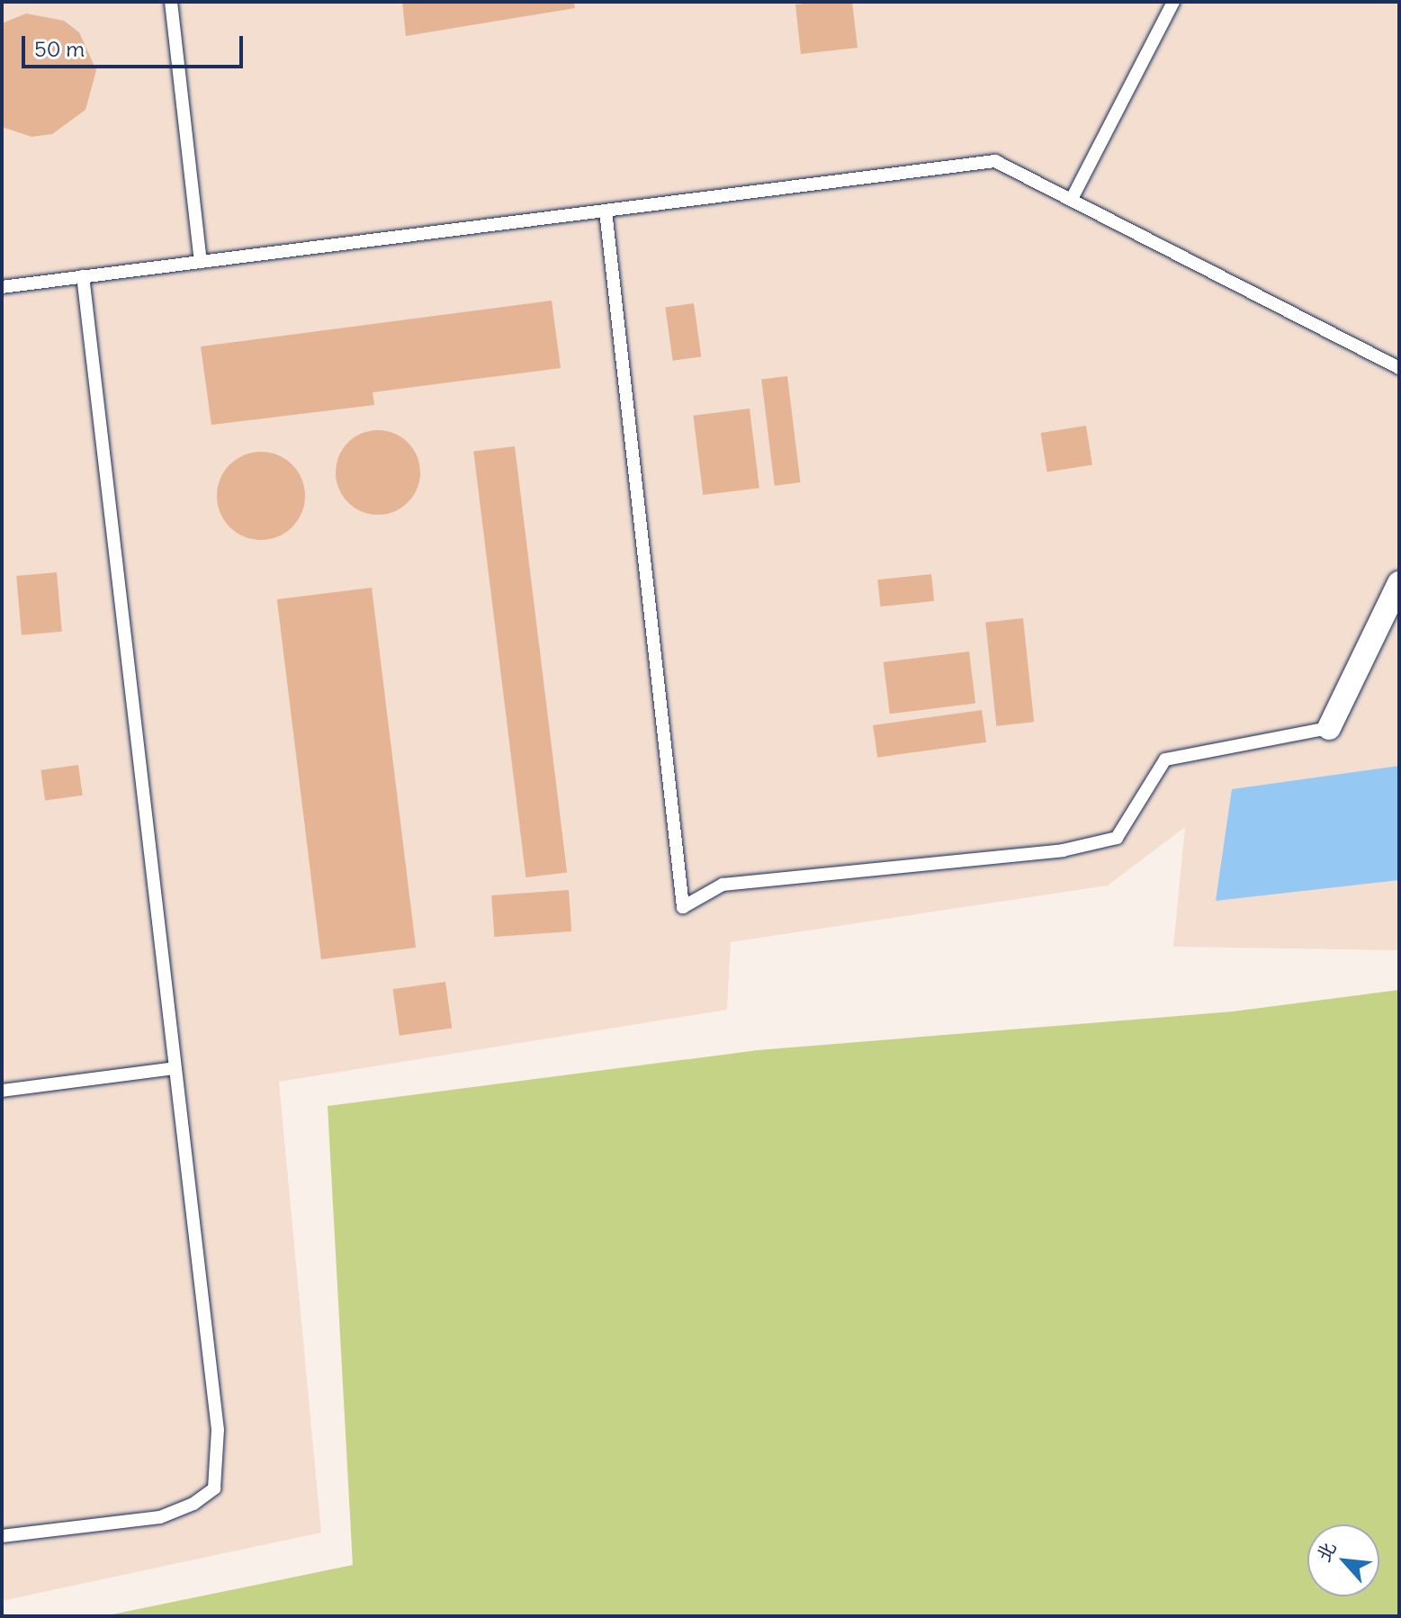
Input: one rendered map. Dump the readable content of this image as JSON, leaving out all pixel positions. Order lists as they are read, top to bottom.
{
  "scale_bar": "50 m",
  "north": "top left"
}
